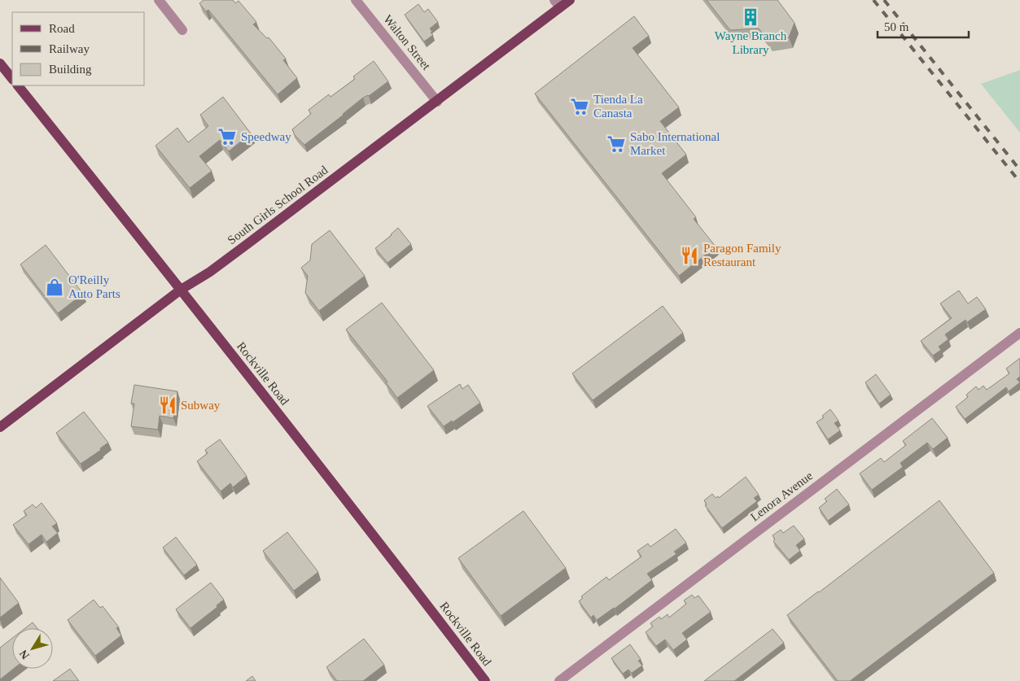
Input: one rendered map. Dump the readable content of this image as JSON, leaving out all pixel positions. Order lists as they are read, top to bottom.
{
  "streets": {
    "main road": ["South Girls School Road", "Rockville Road"],
    "street": ["Walton Street", "Lenora Avenue"]
  },
  "crossings": [
    ["Walton Street", "South Girls School Road"],
    ["South Girls School Road", "Rockville Road"]
  ],
  "places": {
    "building": ["Wayne Branch Library"],
    "supermarket": ["Tienda La Canasta", "Speedway", "Sabo International Market"],
    "restaurant": ["Paragon Family Restaurant", "Subway"],
    "shop": ["O'Reilly Auto Parts"]
  },
  "legend": ["Road", "Railway", "Building"],
  "scale_bar": "50 m",
  "north": "bottom left"
}
